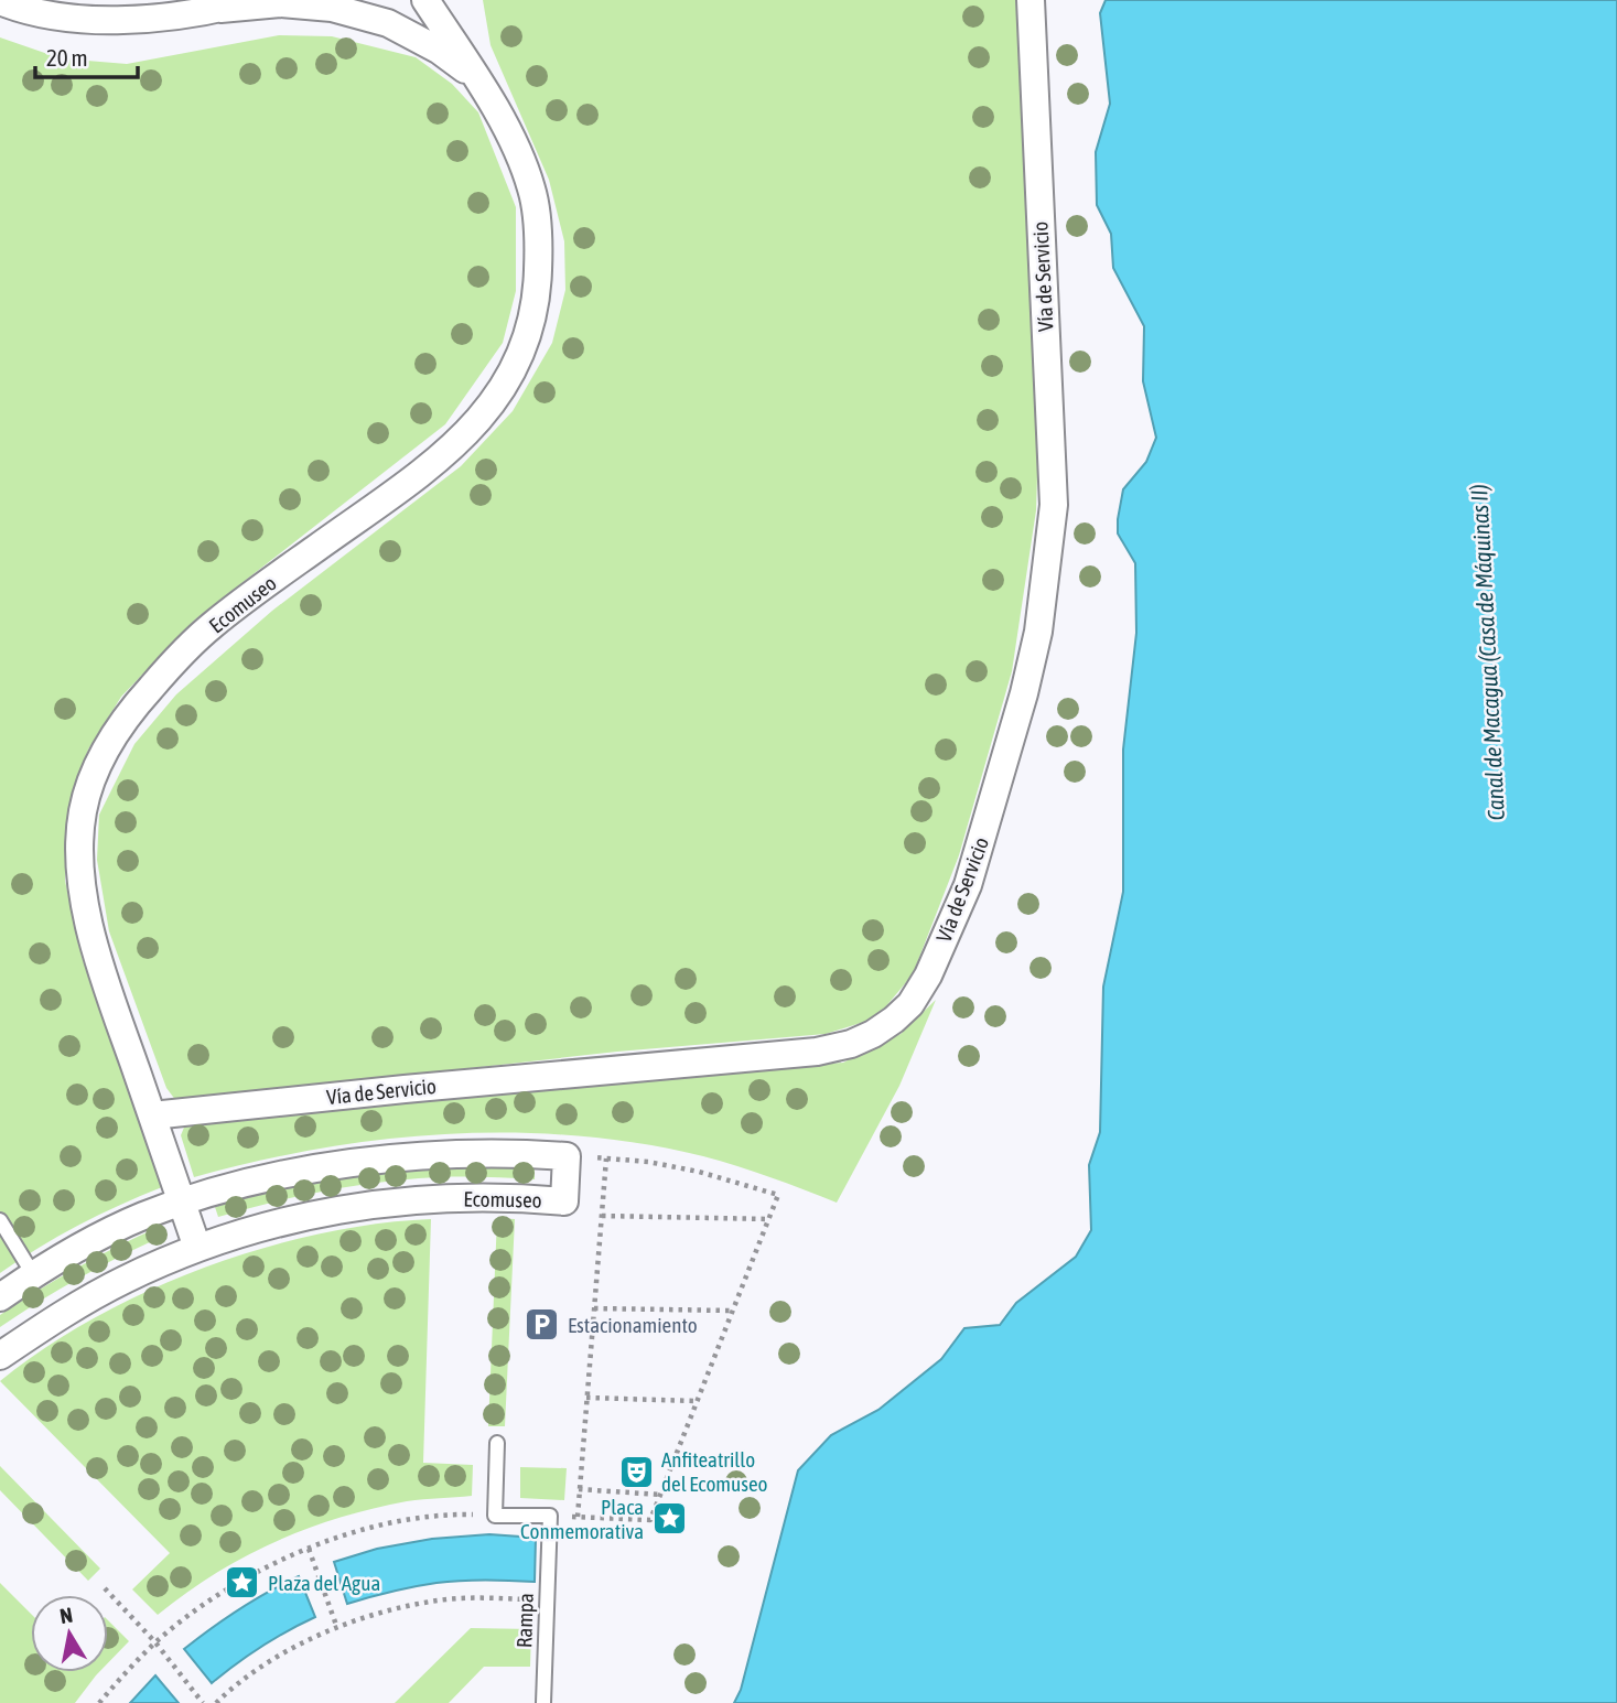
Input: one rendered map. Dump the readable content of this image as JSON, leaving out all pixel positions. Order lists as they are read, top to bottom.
{
  "streets": {
    "street": ["Vía de Servicio", "Ecomuseo"],
    "lane": ["Rampa"]
  },
  "crossings": [
    ["Vía de Servicio", "Ecomuseo"]
  ],
  "water": ["Canal de Macagua (Casa de Máquinas II)"],
  "places": {
    "parking": ["Estacionamiento"],
    "theatre": ["Anfiteatrillo del Ecomuseo"],
    "place": ["Placa Conmemorativa", "Plaza del Agua"]
  },
  "scale_bar": "20 m",
  "north": "top"
}
